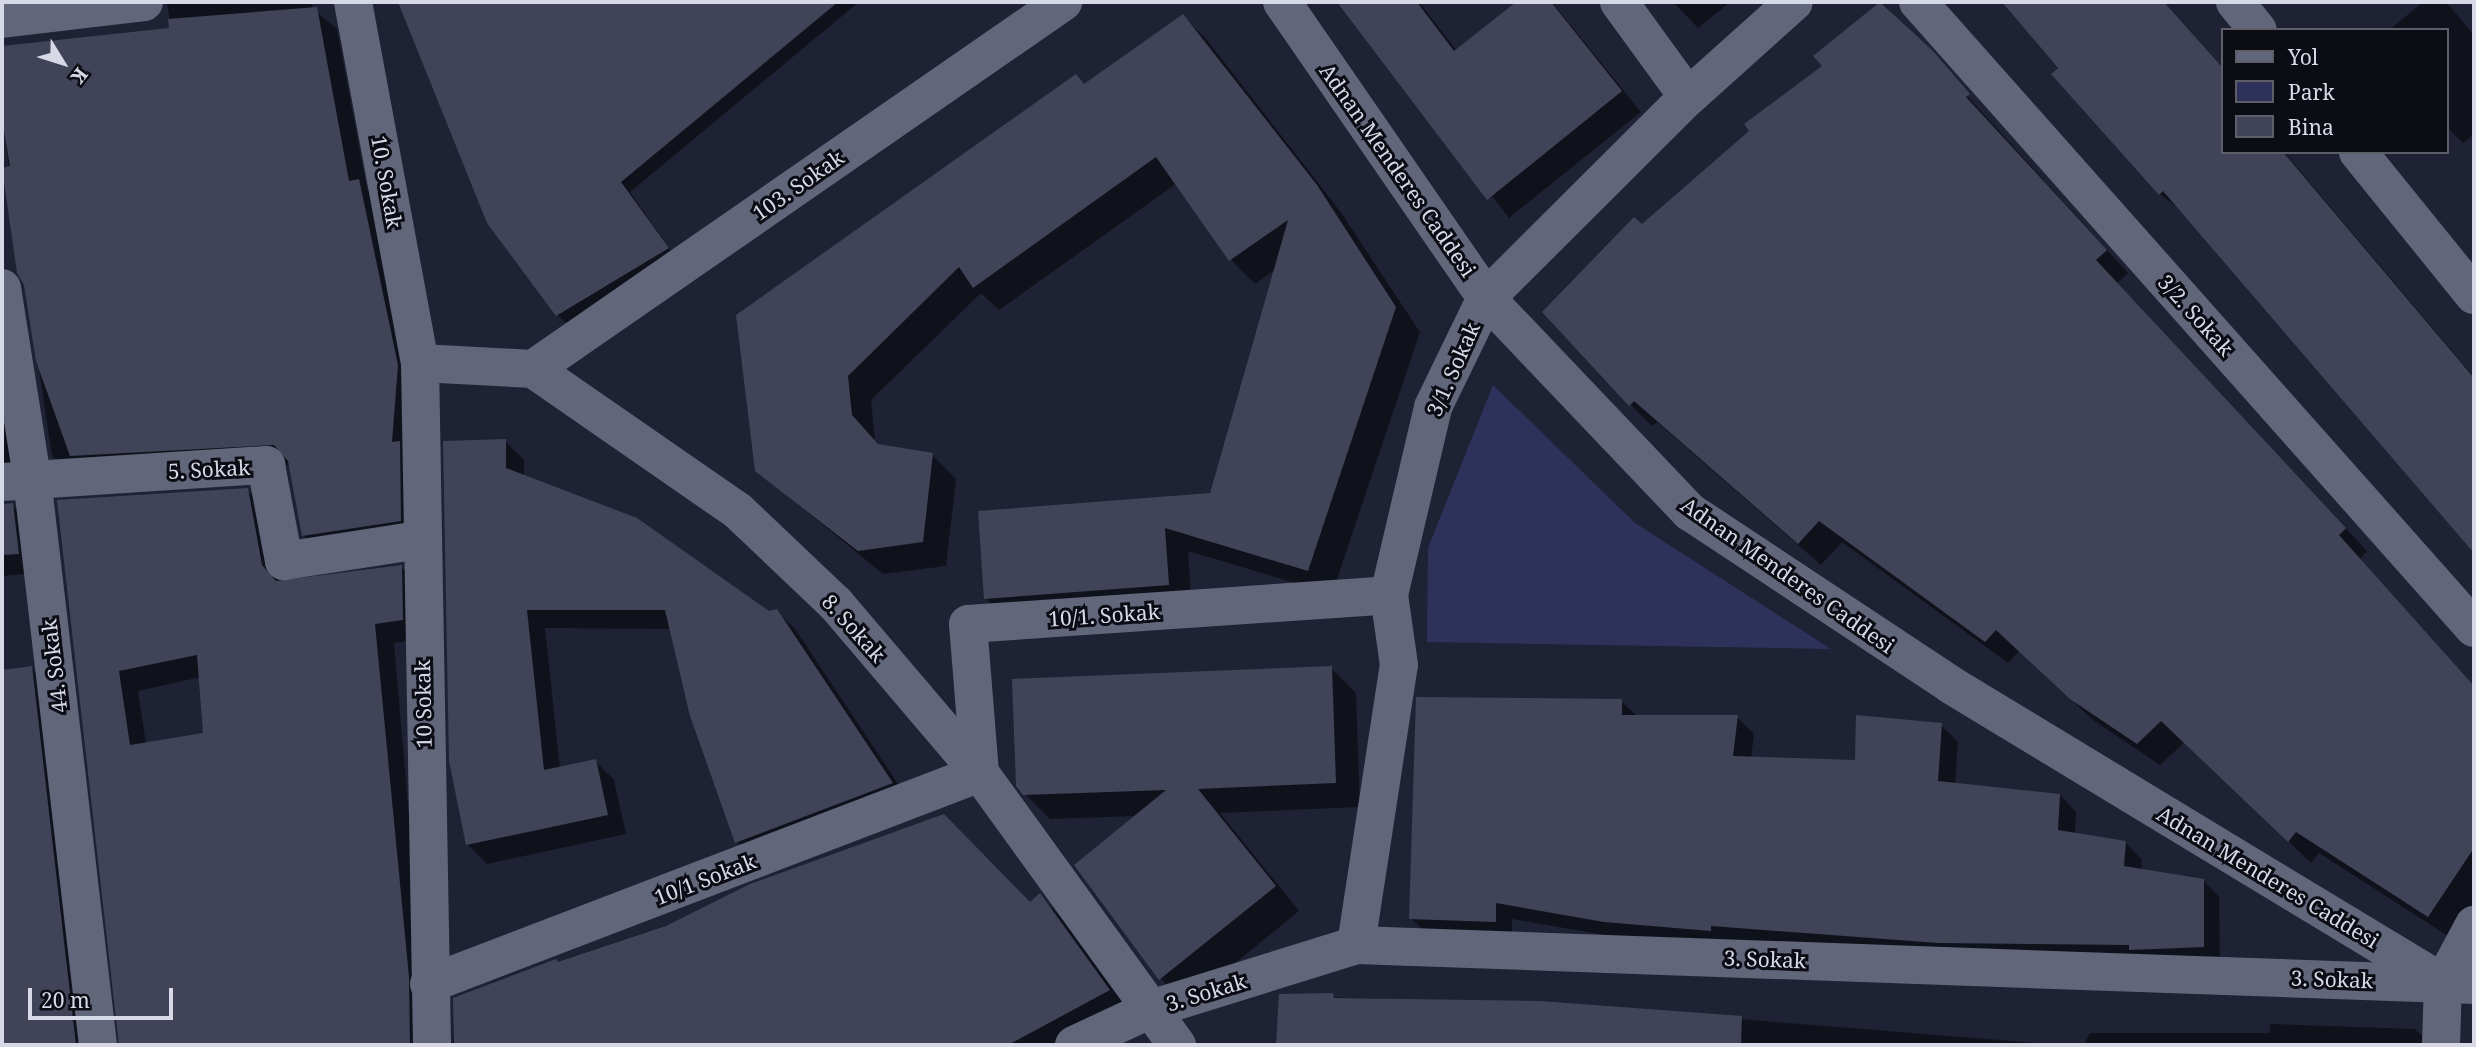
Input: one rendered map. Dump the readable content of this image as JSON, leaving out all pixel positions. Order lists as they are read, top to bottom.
{
  "streets": {
    "street": [
      "Adnan Menderes Caddesi",
      "10. Sokak",
      "103. Sokak",
      "3/2. Sokak",
      "3/1. Sokak",
      "5. Sokak",
      "10/1. Sokak",
      "8. Sokak",
      "44. Sokak",
      "10 Sokak",
      "10/1 Sokak",
      "3. Sokak"
    ]
  },
  "crossings": [
    ["Adnan Menderes Caddesi", "3/1. Sokak"],
    ["Adnan Menderes Caddesi", "3. Sokak"],
    ["10. Sokak", "10 Sokak"],
    ["103. Sokak", "8. Sokak"],
    ["3/1. Sokak", "10/1. Sokak"],
    ["3/1. Sokak", "3. Sokak"],
    ["5. Sokak", "44. Sokak"],
    ["5. Sokak", "10 Sokak"],
    ["10/1. Sokak", "8. Sokak"],
    ["10/1. Sokak", "10/1 Sokak"],
    ["8. Sokak", "10/1 Sokak"],
    ["8. Sokak", "3. Sokak"],
    ["10 Sokak", "10/1 Sokak"]
  ],
  "legend": ["Yol", "Park", "Bina"],
  "scale_bar": "20 m",
  "north": "bottom right"
}
